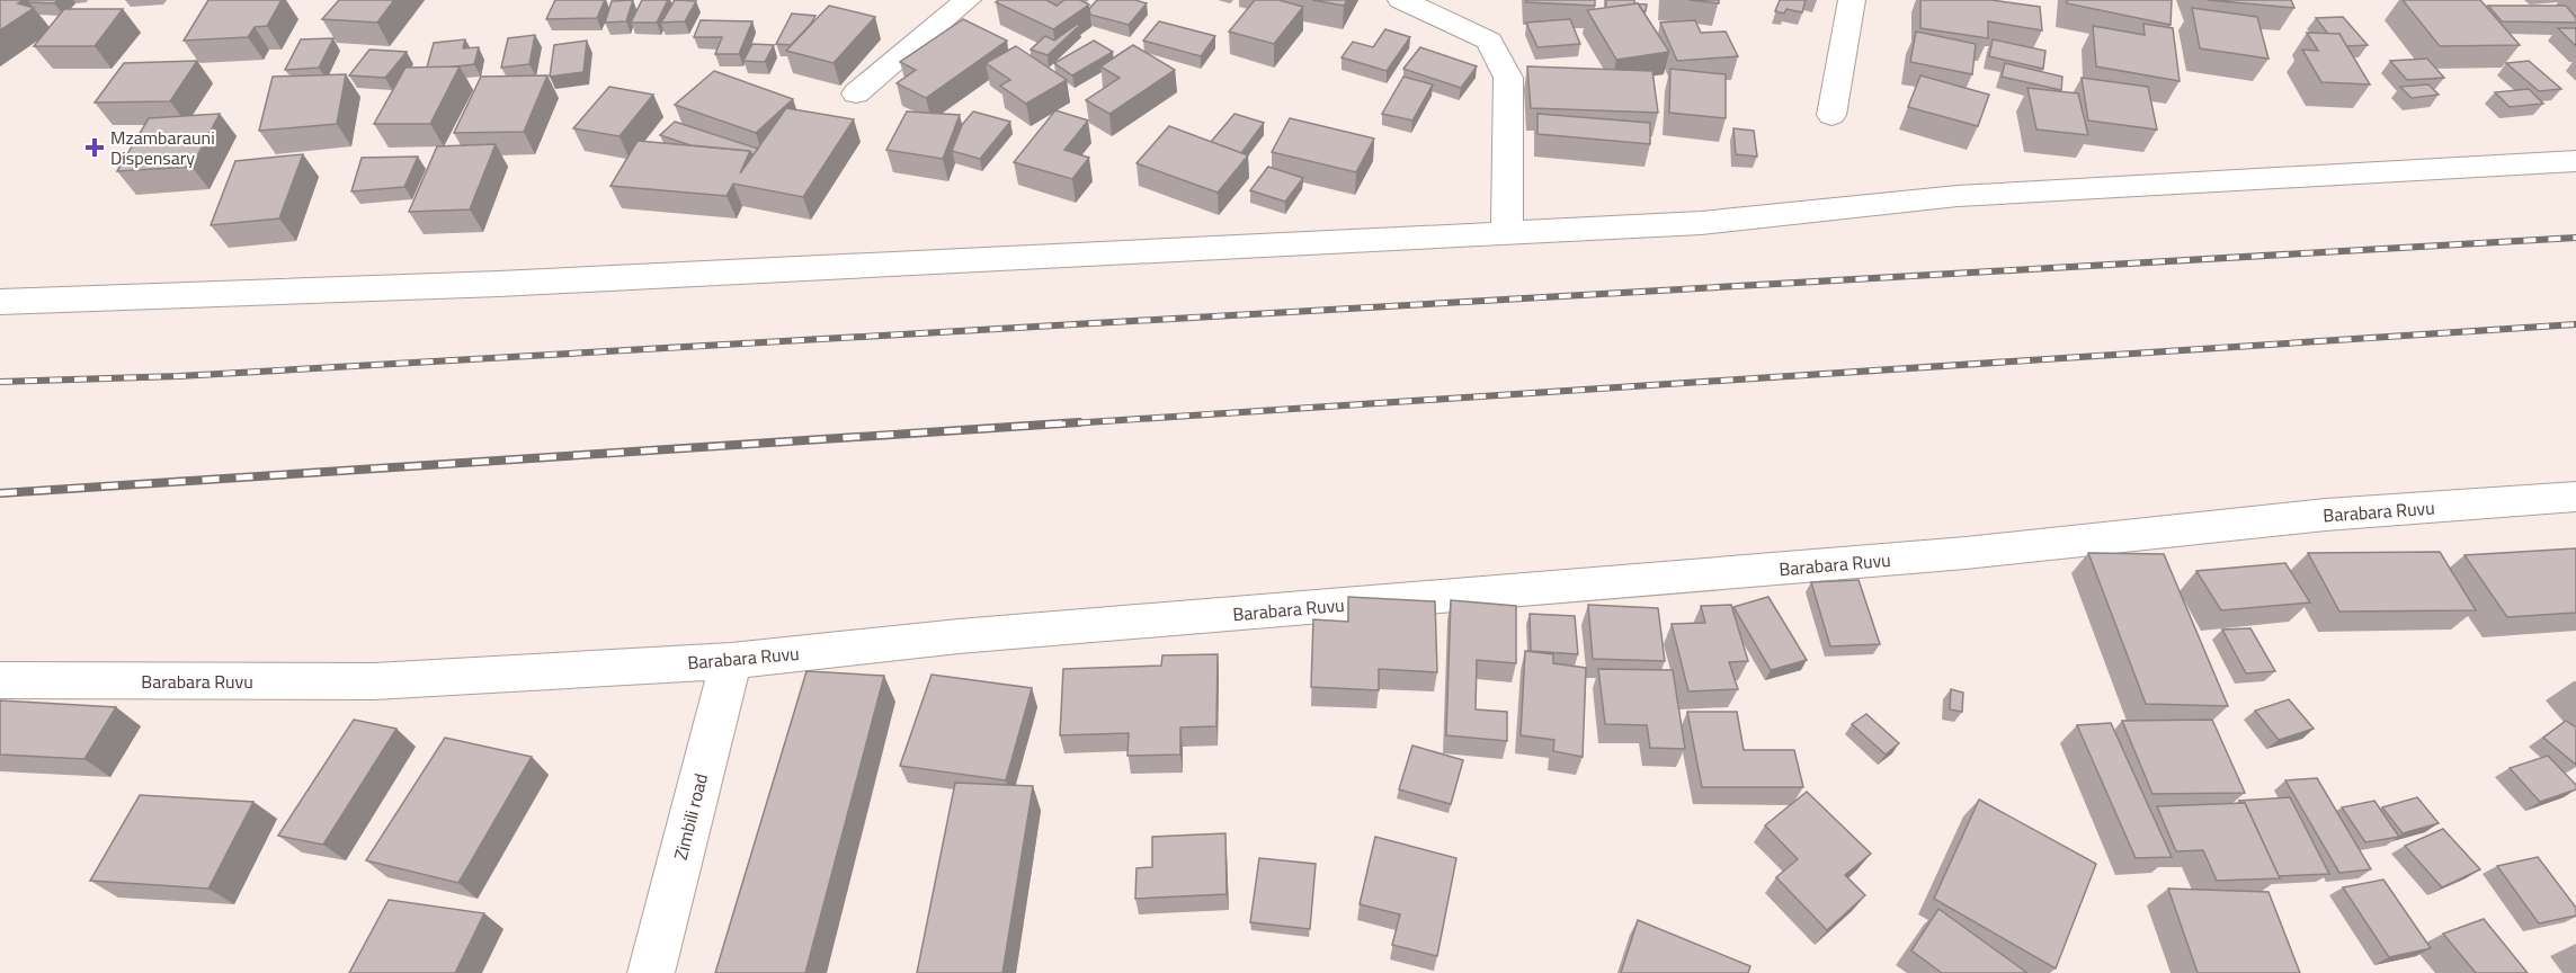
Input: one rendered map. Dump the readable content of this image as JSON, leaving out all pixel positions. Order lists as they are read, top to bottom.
{
  "streets": {
    "street": ["Barabara Ruvu", "Zimbili road"]
  },
  "crossings": [
    ["Barabara Ruvu", "Zimbili road"]
  ],
  "places": {
    "health": ["Mzambarauni Dispensary"]
  }
}
